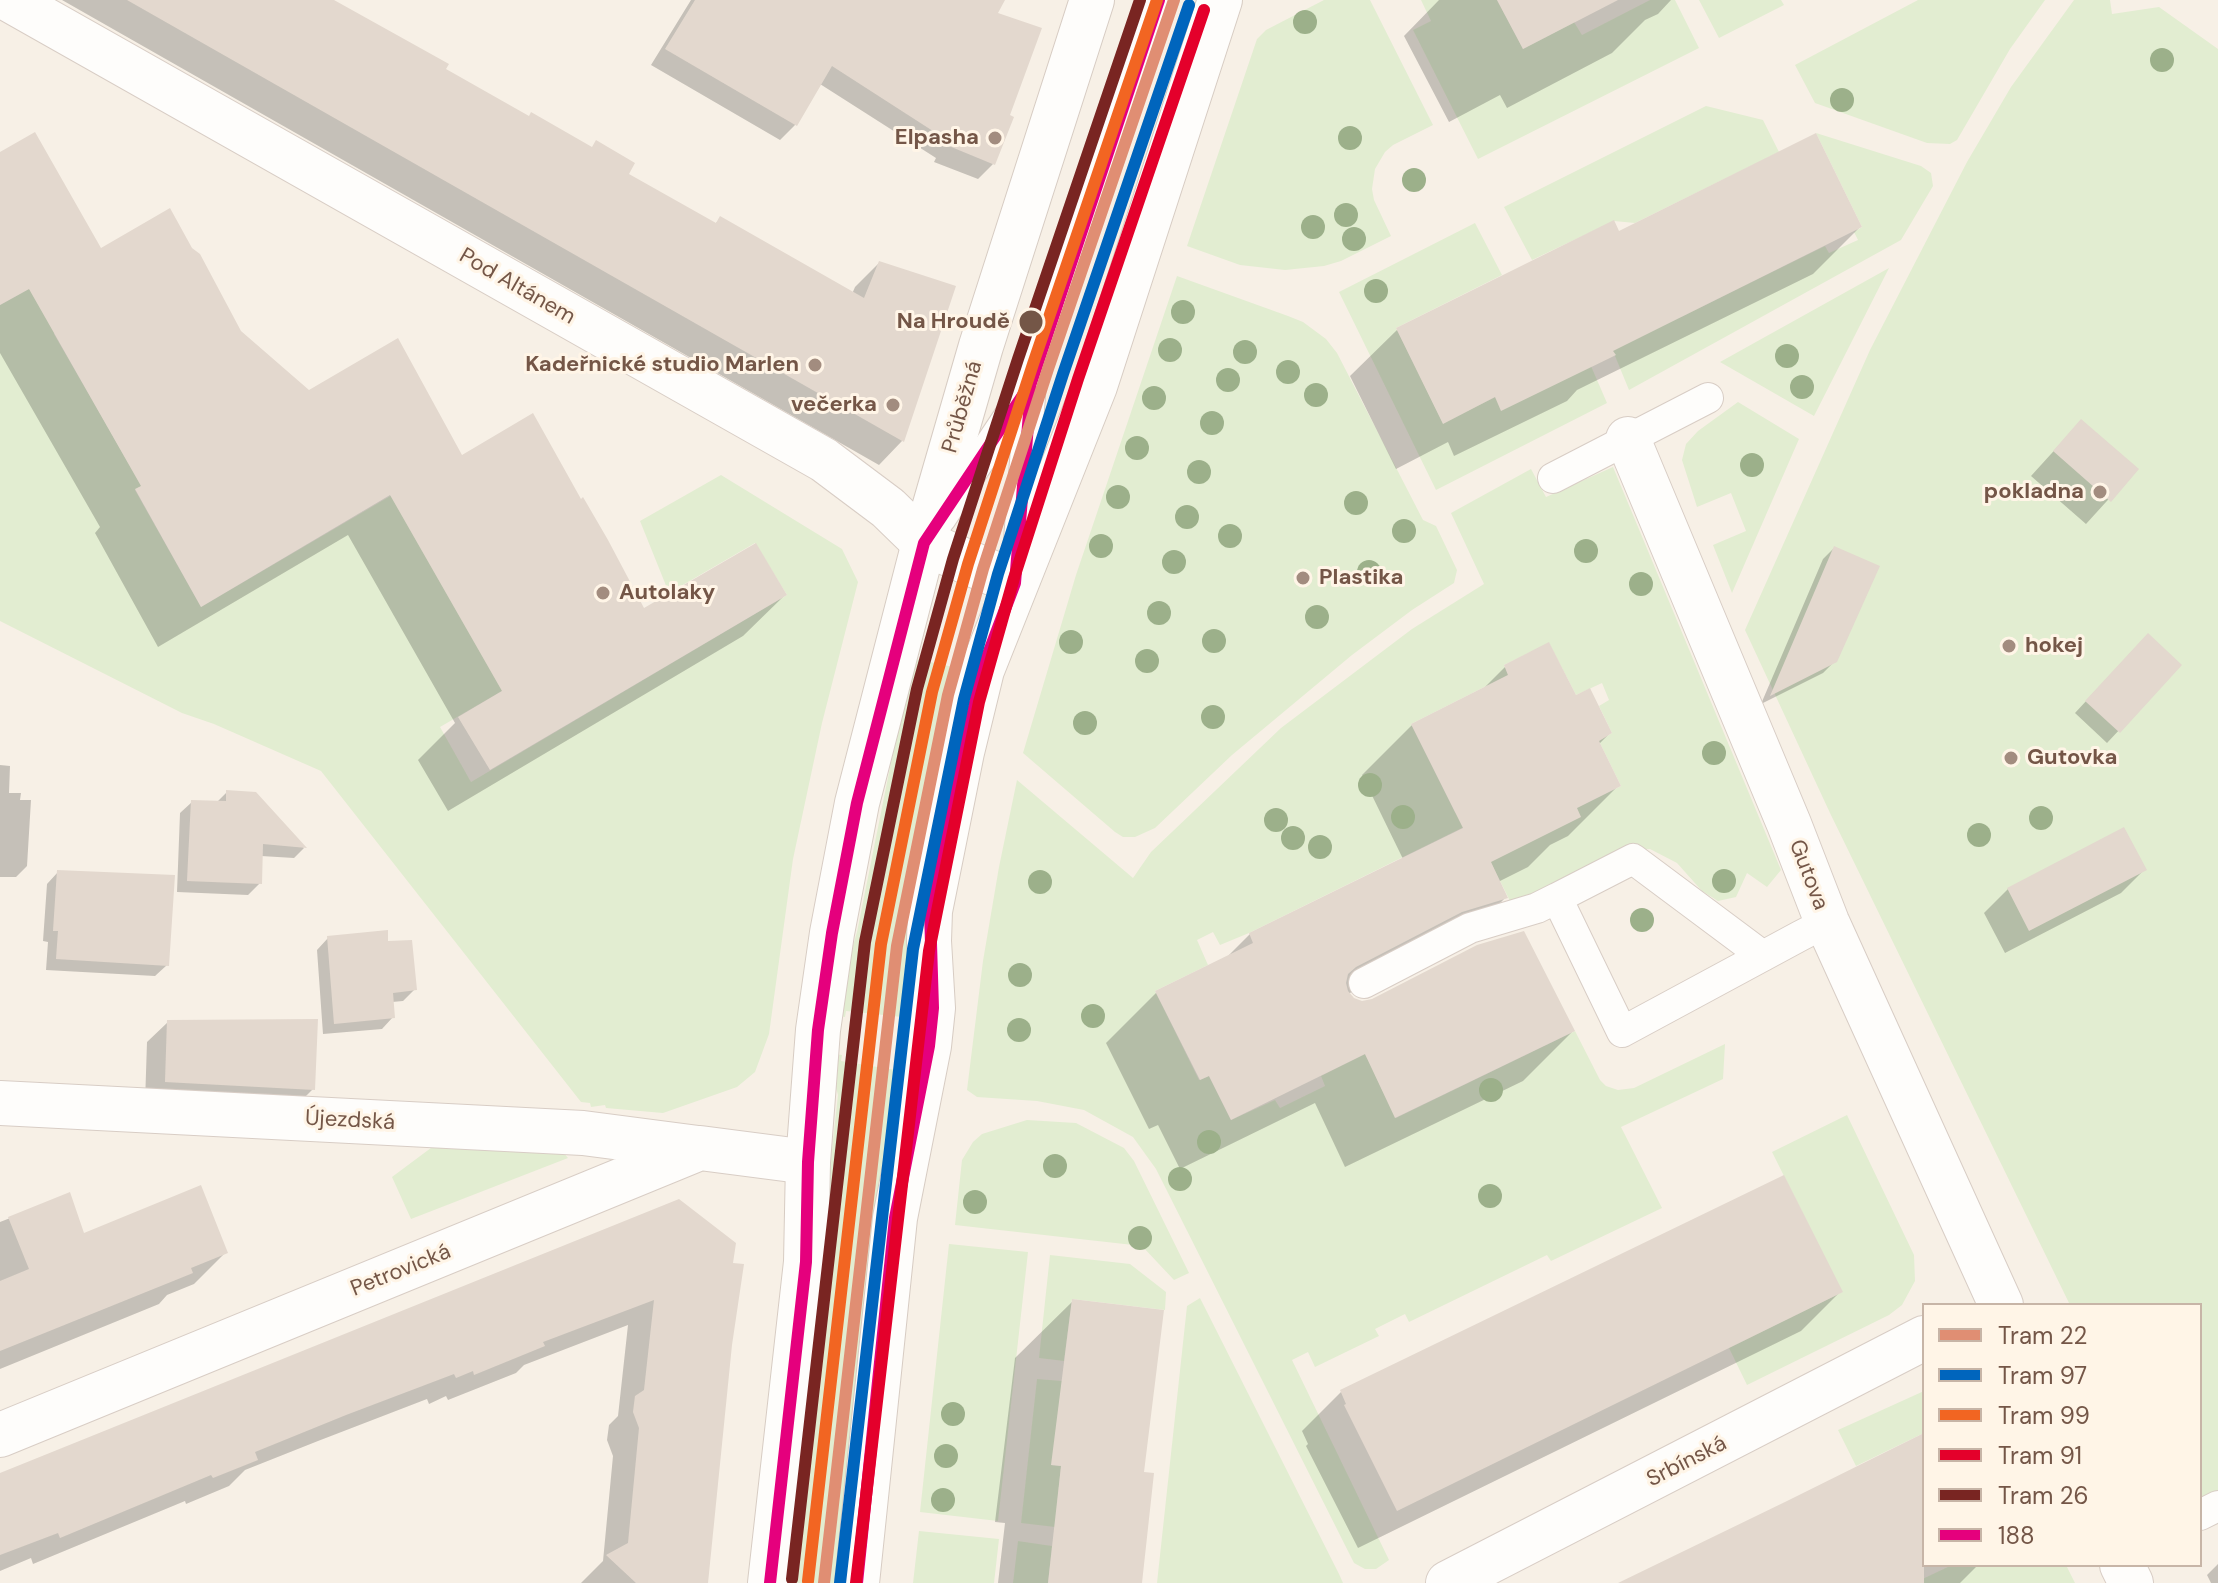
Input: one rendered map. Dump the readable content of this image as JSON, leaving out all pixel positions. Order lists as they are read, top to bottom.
{
  "streets": {
    "street": [
      "Pod Altánem",
      "Průběžná",
      "Gutova",
      "Újezdská",
      "Petrovická",
      "Srbínská"
    ]
  },
  "crossings": [
    ["Pod Altánem", "Průběžná"],
    ["Průběžná", "Petrovická"],
    ["Újezdská", "Petrovická"]
  ],
  "places": [
    "Elpasha",
    "Na Hroudě",
    "Kadeřnické studio Marlen",
    "večerka",
    "pokladna",
    "Plastika",
    "Autolaky",
    "hokej",
    "Gutovka"
  ],
  "lines": [
    "tram line 22",
    "tram line 99",
    "tram line 26",
    "transit line 188",
    "tram line 97",
    "tram line 91"
  ],
  "legend": [
    "Tram 22",
    "Tram 97",
    "Tram 99",
    "Tram 91",
    "Tram 26",
    "188"
  ]
}
